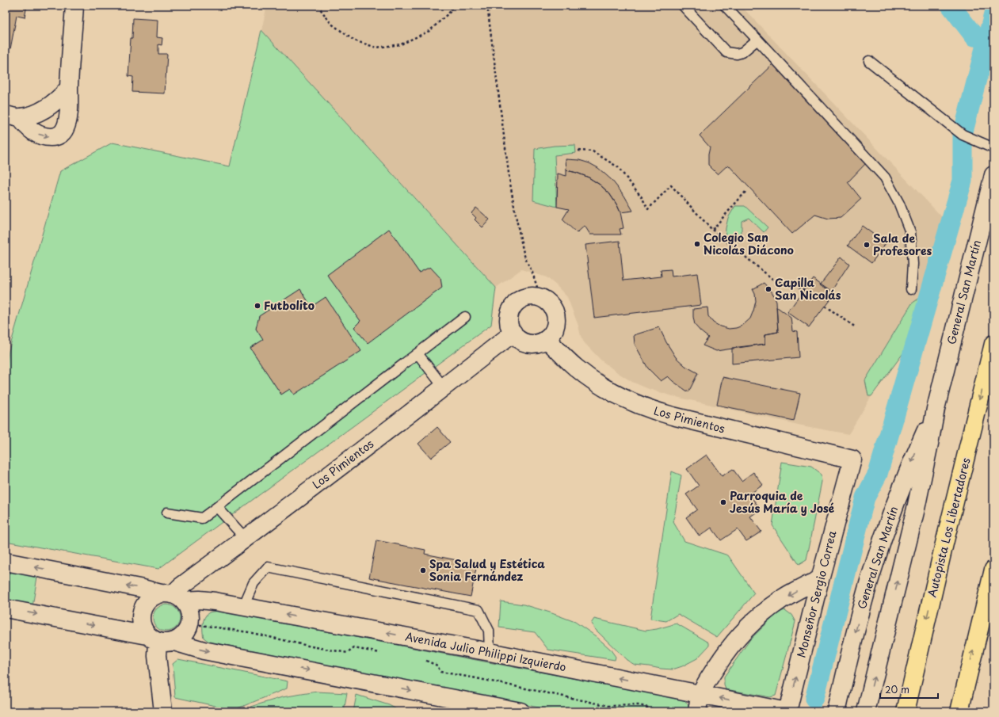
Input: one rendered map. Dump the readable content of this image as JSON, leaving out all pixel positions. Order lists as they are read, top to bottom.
{
  "streets": {
    "highway": ["Autopista Los Libertadores"],
    "street": [
      "General San Martín",
      "Los Pimientos",
      "Monseñor Sergio Correa",
      "Avenida Julio Philippi Izquierdo"
    ]
  },
  "crossings": [
    ["Los Pimientos", "Monseñor Sergio Correa"],
    ["Los Pimientos", "Avenida Julio Philippi Izquierdo"],
    ["Monseñor Sergio Correa", "Avenida Julio Philippi Izquierdo"]
  ],
  "one_way": ["Monseñor Sergio Correa"],
  "places": [
    "Colegio San Nicolás Diácono",
    "Sala de Profesores",
    "Capilla San Nicolás",
    "Futbolito",
    "Parroquia de Jesús María y José",
    "Spa Salud y Estética Sonia Fernández"
  ],
  "scale_bar": "20 m"
}
